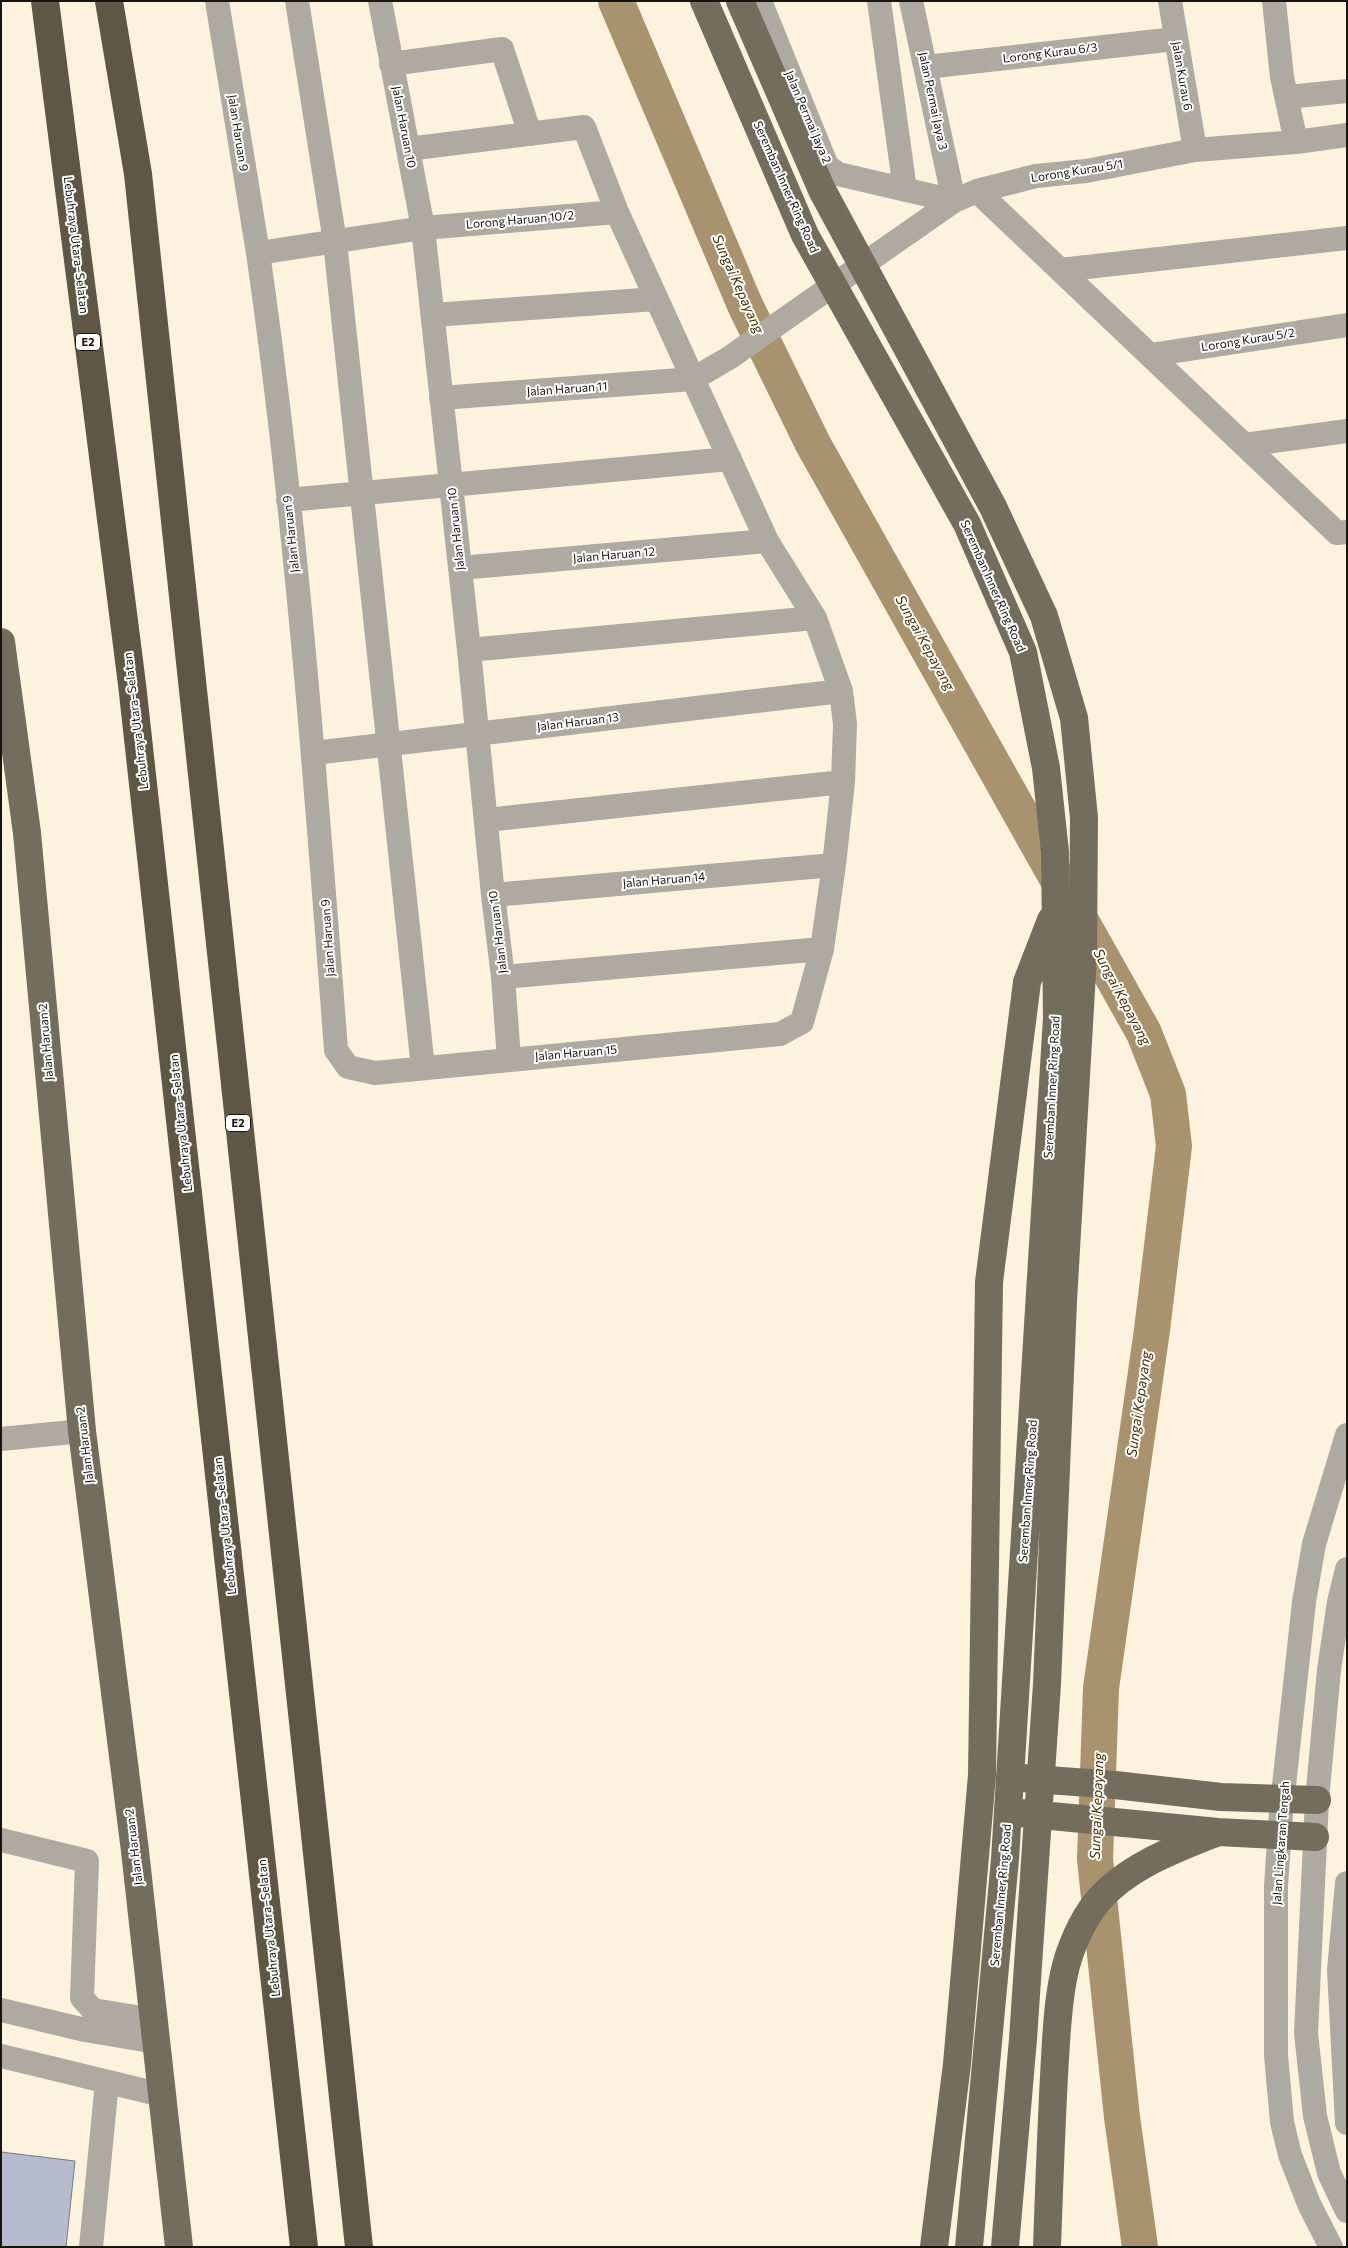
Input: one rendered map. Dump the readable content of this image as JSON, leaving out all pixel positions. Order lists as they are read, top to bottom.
{
  "streets": {
    "highway": ["Lebuhraya Utara–Selatan", "E2"],
    "main road": ["Seremban Inner Ring Road", "Jalan Haruan 2"],
    "street": [
      "Lorong Kurau 6/3",
      "Jalan Kurau 6",
      "Jalan Permai Jaya 3",
      "Jalan Permai Jaya 2",
      "Jalan Haruan 10",
      "Jalan Haruan 9",
      "Lorong Kurau 5/1",
      "Lorong Haruan 10/2",
      "Lorong Kurau 5/2",
      "Jalan Haruan 11",
      "Jalan Haruan 12",
      "Jalan Haruan 13",
      "Jalan Haruan 14",
      "Jalan Haruan 15",
      "Jalan Lingkaran Tengah"
    ]
  },
  "crossings": [
    ["Lorong Kurau 6/3", "Jalan Kurau 6"],
    ["Lorong Kurau 6/3", "Jalan Permai Jaya 3"],
    ["Jalan Kurau 6", "Lorong Kurau 5/1"],
    ["Jalan Permai Jaya 3", "Jalan Permai Jaya 2"],
    ["Jalan Permai Jaya 3", "Lorong Kurau 5/1"],
    ["Jalan Permai Jaya 2", "Lorong Kurau 5/1"],
    ["Jalan Haruan 10", "Lorong Haruan 10/2"],
    ["Jalan Haruan 10", "Jalan Haruan 11"],
    ["Jalan Haruan 10", "Jalan Haruan 12"],
    ["Jalan Haruan 10", "Jalan Haruan 13"],
    ["Jalan Haruan 10", "Jalan Haruan 14"],
    ["Jalan Haruan 10", "Jalan Haruan 15"],
    ["Jalan Haruan 9", "Lorong Haruan 10/2"],
    ["Jalan Haruan 9", "Jalan Haruan 13"],
    ["Jalan Haruan 9", "Jalan Haruan 15"],
    ["Lorong Kurau 5/1", "Jalan Haruan 11"]
  ],
  "water": ["Sungai Kepayang"]
}
